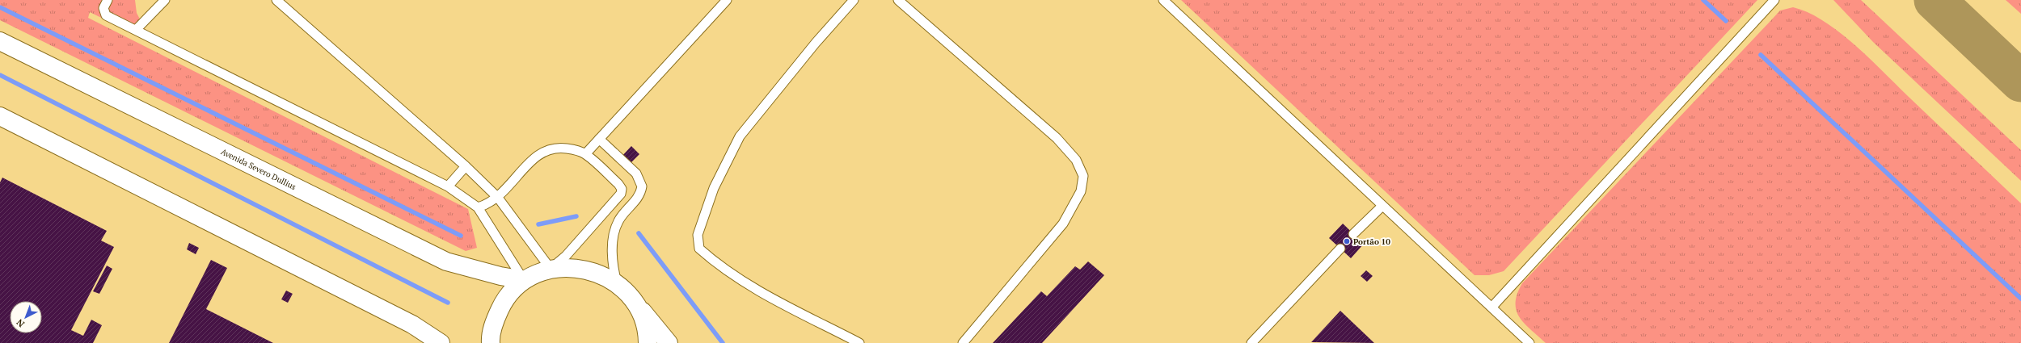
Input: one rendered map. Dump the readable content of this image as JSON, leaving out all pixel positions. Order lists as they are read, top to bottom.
{
  "streets": {
    "main road": ["Avenida Severo Dullius"]
  },
  "places": ["Portão 10"],
  "north": "bottom left"
}
